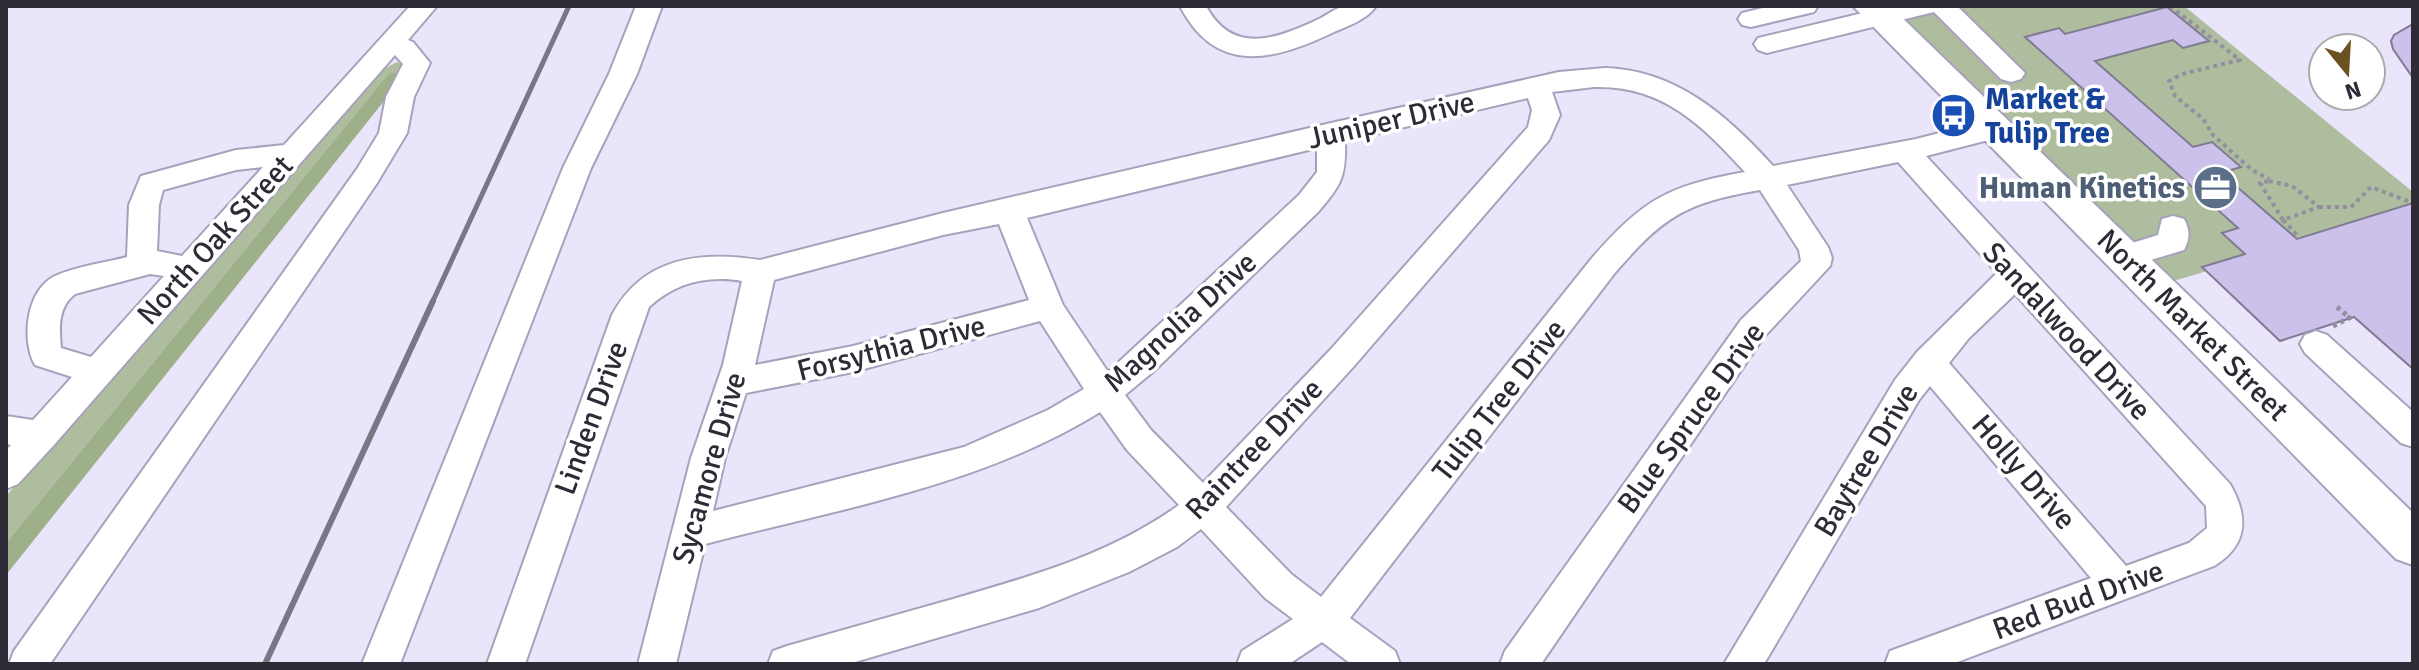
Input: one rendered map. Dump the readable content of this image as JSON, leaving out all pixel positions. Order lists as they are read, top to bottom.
{
  "streets": {
    "main road": ["North Market Street"],
    "street": [
      "Juniper Drive",
      "North Oak Street",
      "Magnolia Drive",
      "Sandalwood Drive",
      "Forsythia Drive",
      "Tulip Tree Drive",
      "Linden Drive",
      "Blue Spruce Drive",
      "Raintree Drive",
      "Baytree Drive",
      "Sycamore Drive",
      "Holly Drive",
      "Red Bud Drive"
    ]
  },
  "crossings": [
    ["Juniper Drive", "Magnolia Drive"],
    ["Juniper Drive", "Tulip Tree Drive"],
    ["Juniper Drive", "Linden Drive"],
    ["Juniper Drive", "Blue Spruce Drive"],
    ["Juniper Drive", "Raintree Drive"],
    ["Juniper Drive", "Sycamore Drive"],
    ["Magnolia Drive", "Sycamore Drive"],
    ["Sandalwood Drive", "Baytree Drive"],
    ["Sandalwood Drive", "Red Bud Drive"],
    ["Forsythia Drive", "Sycamore Drive"],
    ["Tulip Tree Drive", "Blue Spruce Drive"],
    ["Linden Drive", "Sycamore Drive"],
    ["Baytree Drive", "Holly Drive"],
    ["Holly Drive", "Red Bud Drive"]
  ],
  "places": {
    "bus stop": ["Market & Tulip Tree"],
    "office": ["Human Kinetics"]
  },
  "north": "bottom"
}
